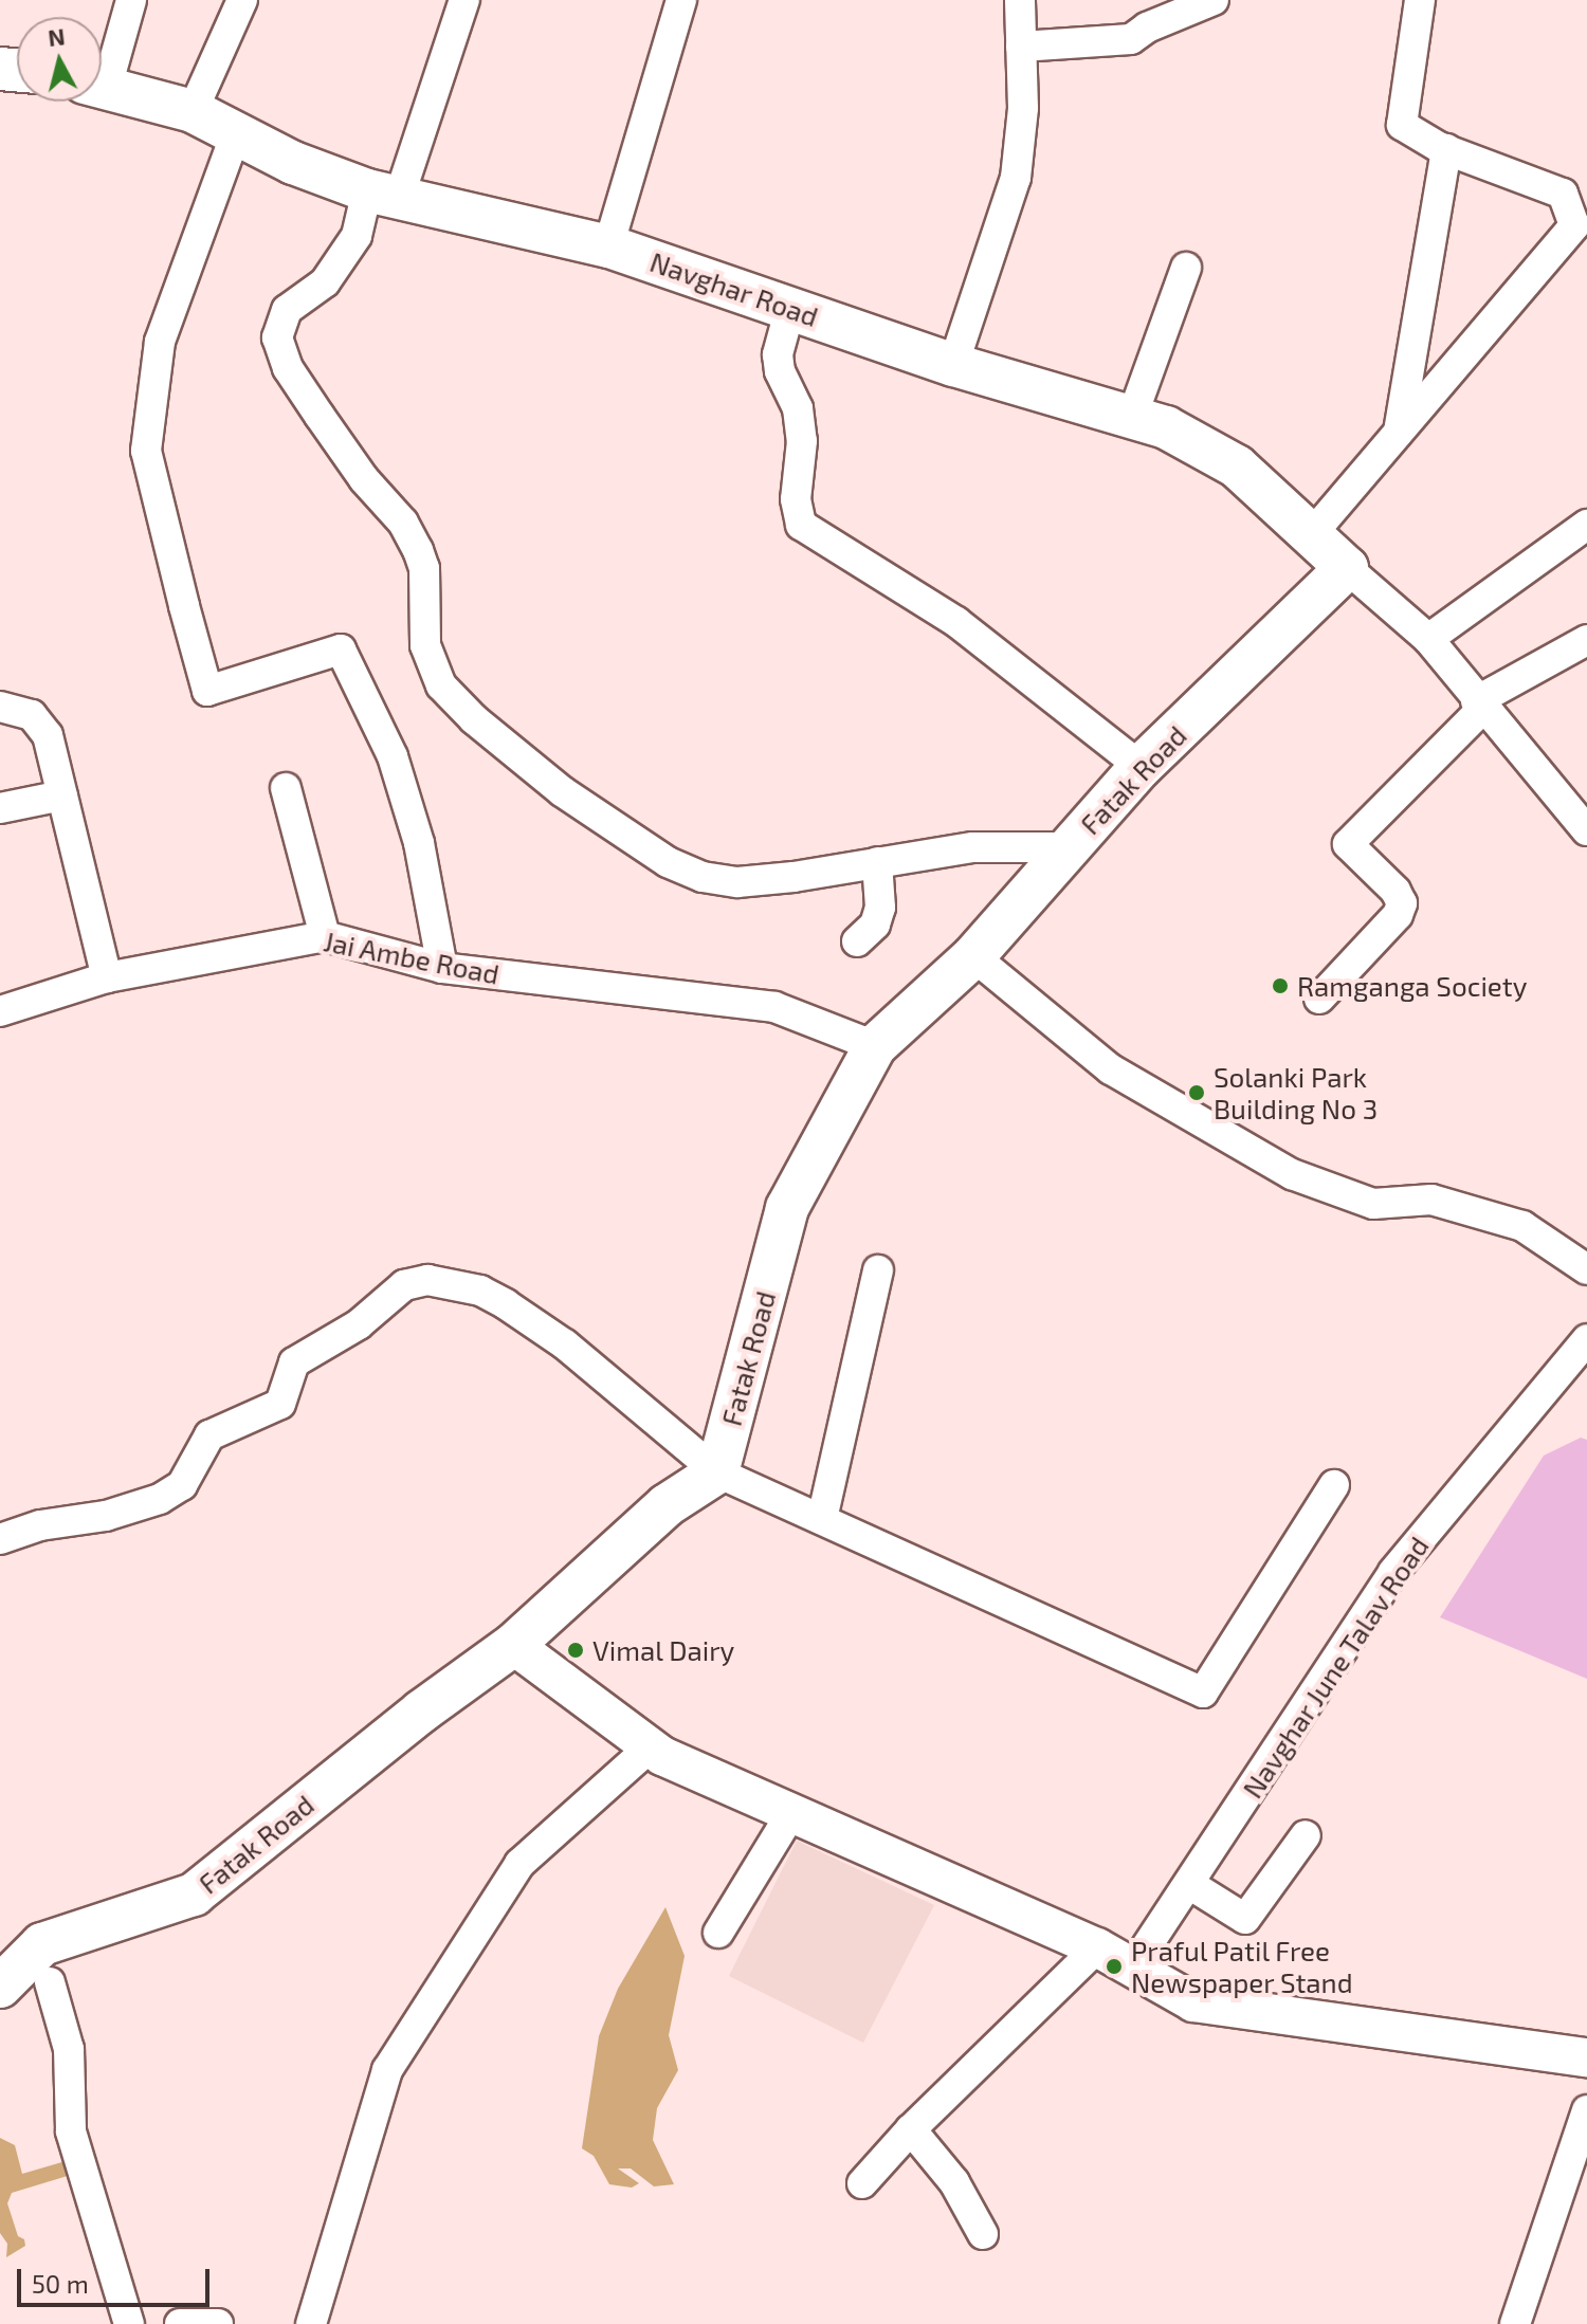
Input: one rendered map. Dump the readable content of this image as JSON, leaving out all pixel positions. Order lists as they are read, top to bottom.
{
  "streets": {
    "main road": ["Navghar Road", "Fatak Road"],
    "street": ["Jai Ambe Road", "Navghar June Talav Road"]
  },
  "crossings": [
    ["Navghar Road", "Fatak Road"],
    ["Fatak Road", "Jai Ambe Road"]
  ],
  "places": [
    "Ramganga Society",
    "Solanki Park Building No 3",
    "Vimal Dairy",
    "Praful Patil Free Newspaper Stand"
  ],
  "scale_bar": "50 m",
  "north": "top"
}
